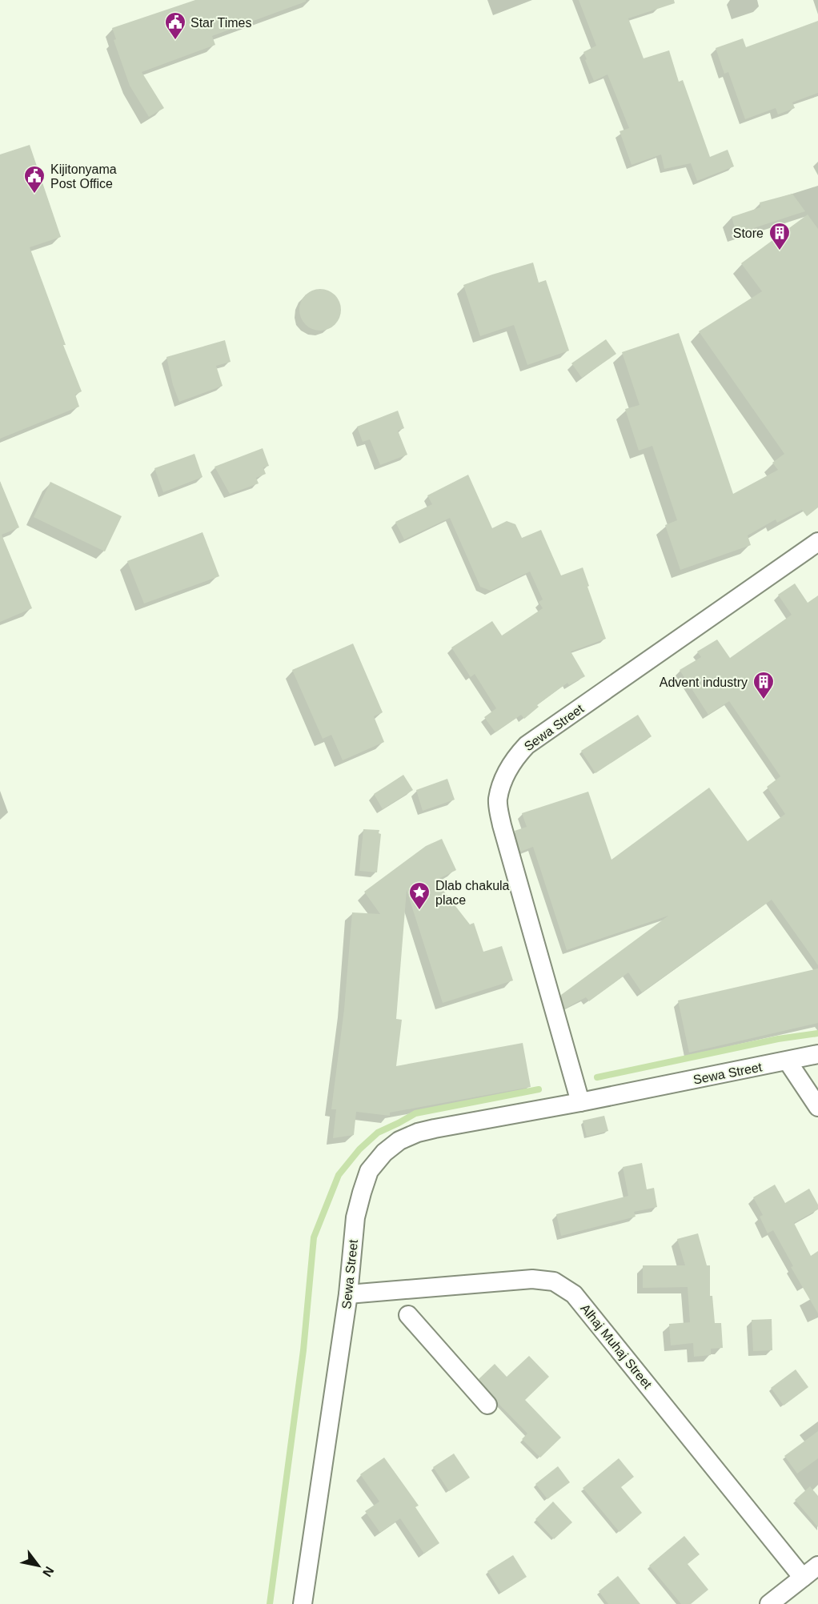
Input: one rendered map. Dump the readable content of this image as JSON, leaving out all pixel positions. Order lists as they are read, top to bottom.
{
  "streets": {
    "street": ["Sewa Street", "Alhaj Muhaj Street"]
  },
  "crossings": [
    ["Sewa Street", "Alhaj Muhaj Street"]
  ],
  "places": {
    "public building": ["Star Times", "Kijitonyama Post Office"],
    "building": ["Store", "Advent industry"],
    "place": ["Dlab chakula place"]
  },
  "north": "bottom right"
}
